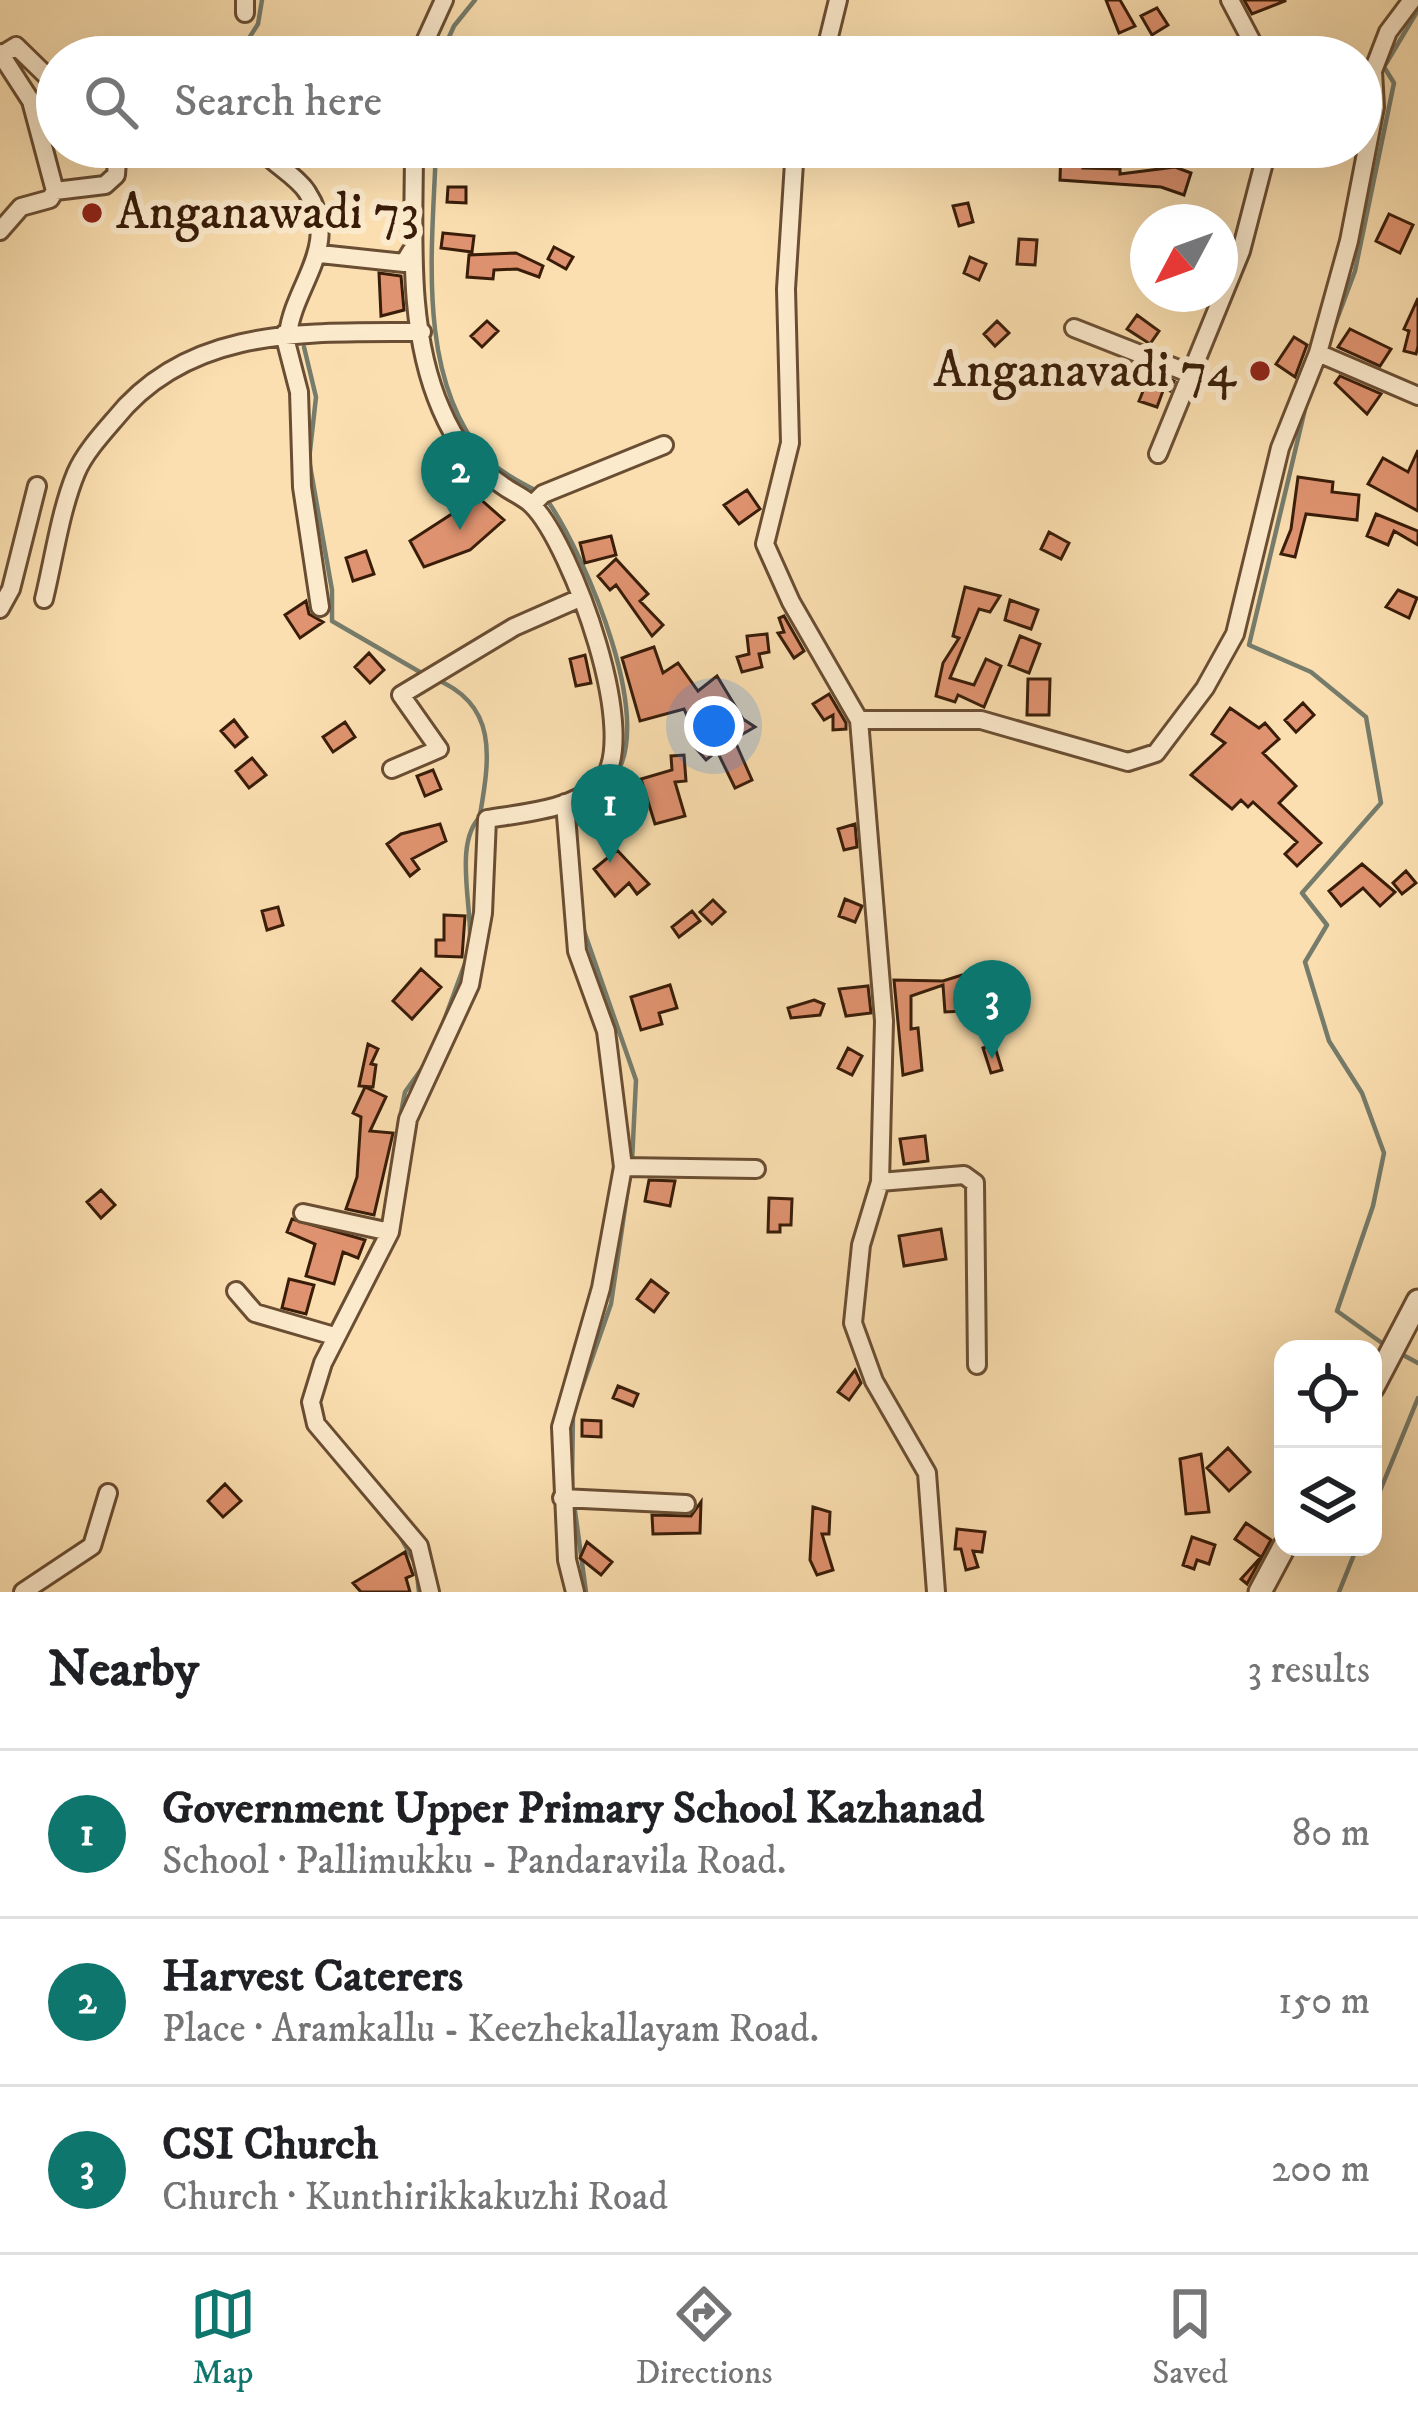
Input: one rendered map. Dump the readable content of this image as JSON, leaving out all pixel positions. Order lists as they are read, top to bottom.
{
  "places": ["Anganawadi 73", "Anganavadi 74"],
  "north": "bottom left",
  "page": {
    "search": "Search here",
    "pins": ["2", "1", "3"],
    "heading": ["Nearby", "3 results"],
    "list": [
      {
        "mark": "1",
        "name": "Government Upper Primary School Kazhanad",
        "note": "School · Pallimukku - Pandaravila Road.",
        "value": "80 m"
      },
      {
        "mark": "2",
        "name": "Harvest Caterers",
        "note": "Place · Aramkallu - Keezhekallayam Road.",
        "value": "150 m"
      },
      {
        "mark": "3",
        "name": "CSI Church",
        "note": "Church · Kunthirikkakuzhi Road",
        "value": "200 m"
      }
    ],
    "nav": ["Map", "Directions", "Saved"]
  }
}
